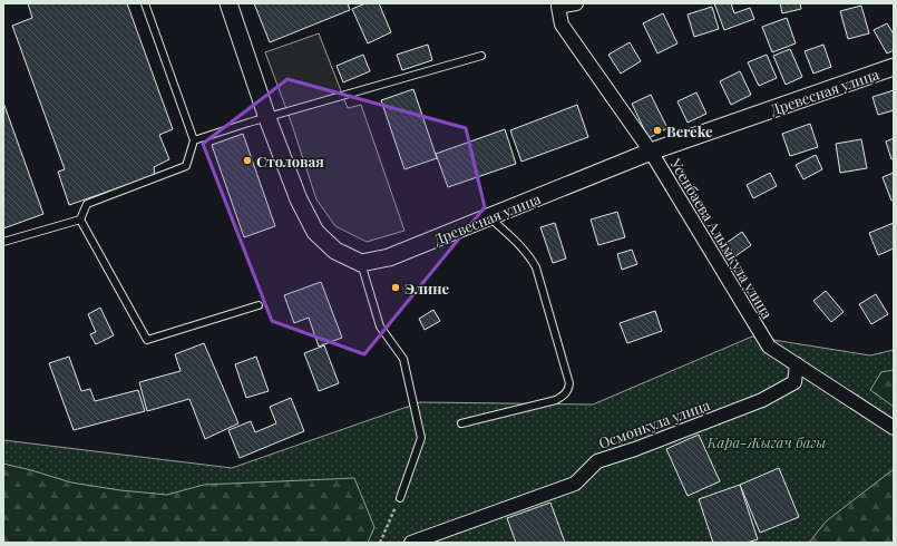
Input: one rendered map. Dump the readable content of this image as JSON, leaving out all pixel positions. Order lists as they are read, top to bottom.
{
  "streets": {
    "street": ["Древесная улица", "Усенбаева Алымкула улица", "Осмонкула улица"]
  },
  "crossings": [
    ["Древесная улица", "Усенбаева Алымкула улица"],
    ["Усенбаева Алымкула улица", "Осмонкула улица"]
  ],
  "parks": ["Кара-Жыгач багы"],
  "places": ["Bereke", "Столовая", "Элине"]
}
